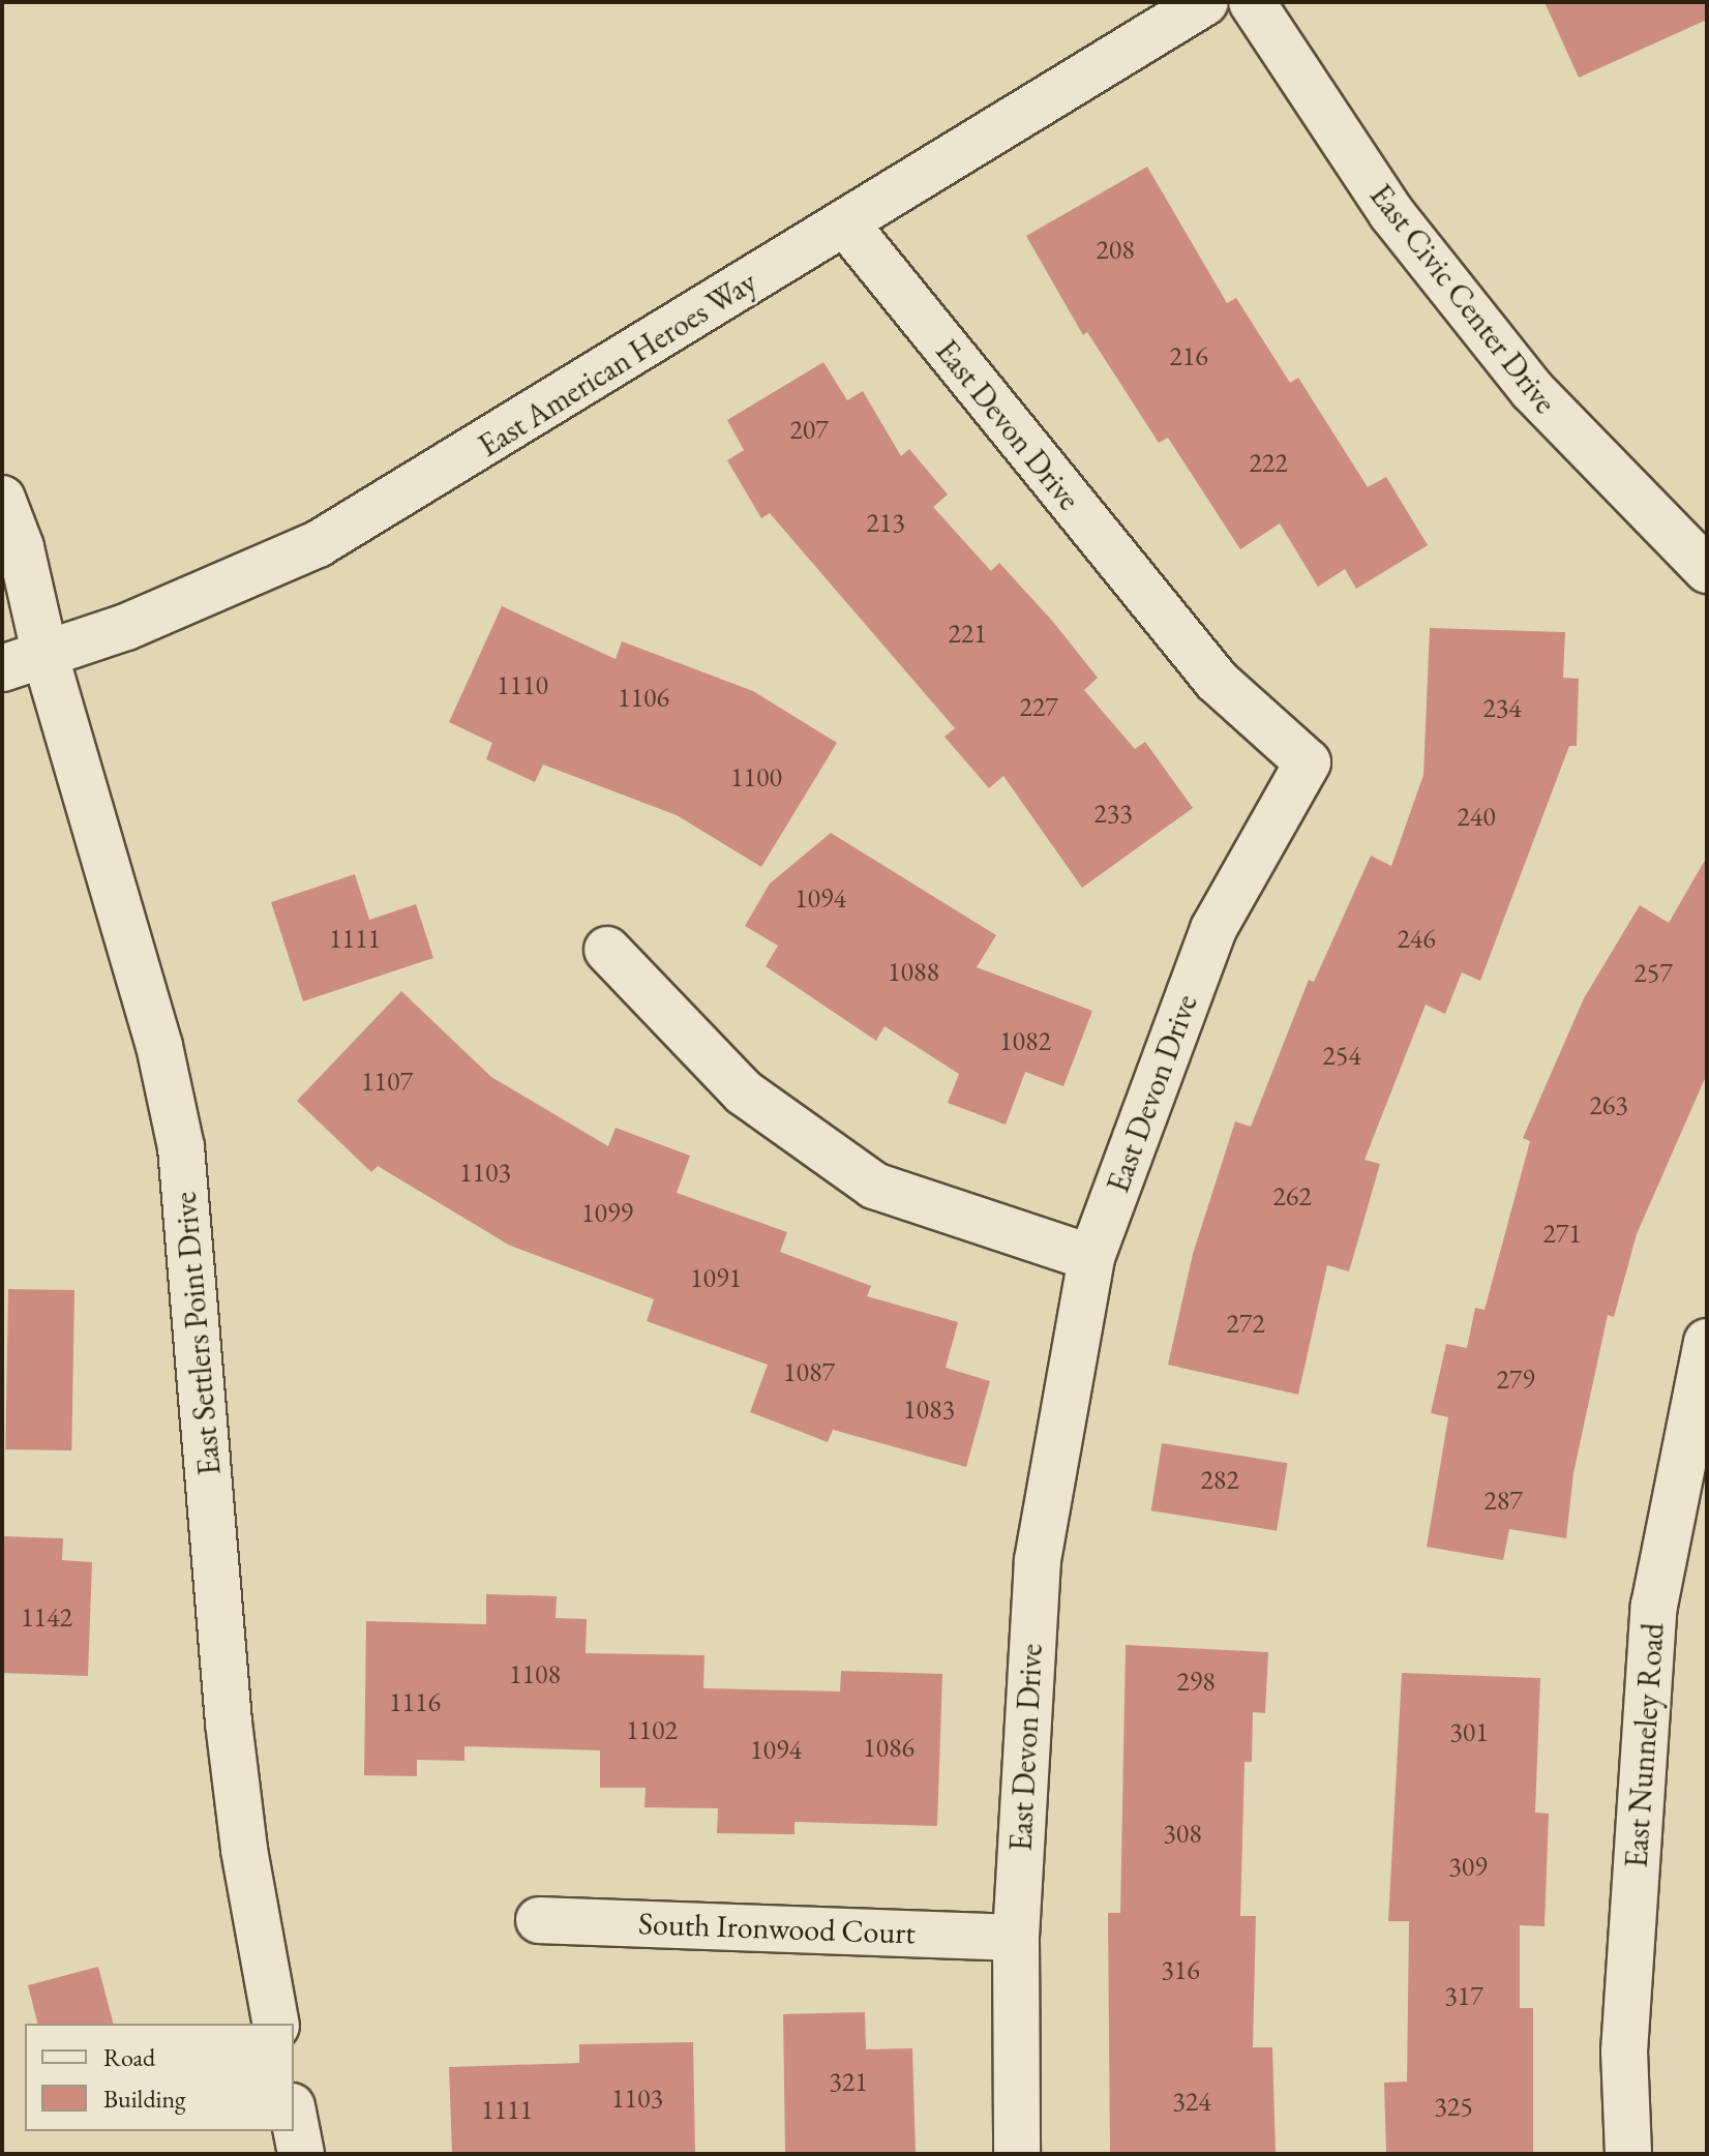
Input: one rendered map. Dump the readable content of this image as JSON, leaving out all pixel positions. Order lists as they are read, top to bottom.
{
  "streets": {
    "street": [
      "East Civic Center Drive",
      "East American Heroes Way",
      "East Devon Drive",
      "East Settlers Point Drive",
      "East Nunneley Road",
      "South Ironwood Court"
    ]
  },
  "crossings": [
    ["East American Heroes Way", "East Devon Drive"],
    ["East American Heroes Way", "East Settlers Point Drive"],
    ["East Devon Drive", "South Ironwood Court"]
  ],
  "house_numbers": [
    "208",
    "216",
    "207",
    "222",
    "213",
    "221",
    "1110",
    "1106",
    "227",
    "234",
    "1100",
    "233",
    "240",
    "1094",
    "1111",
    "246",
    "1088",
    "257",
    "1082",
    "254",
    "1107",
    "263",
    "1103",
    "262",
    "1099",
    "271",
    "1091",
    "272",
    "1087",
    "279",
    "1083",
    "282",
    "287",
    "1142",
    "1108",
    "298",
    "1116",
    "1102",
    "301",
    "1086",
    "1094",
    "308",
    "309",
    "316",
    "317",
    "321",
    "1103",
    "324",
    "325",
    "1111"
  ],
  "legend": ["Road", "Building"]
}
